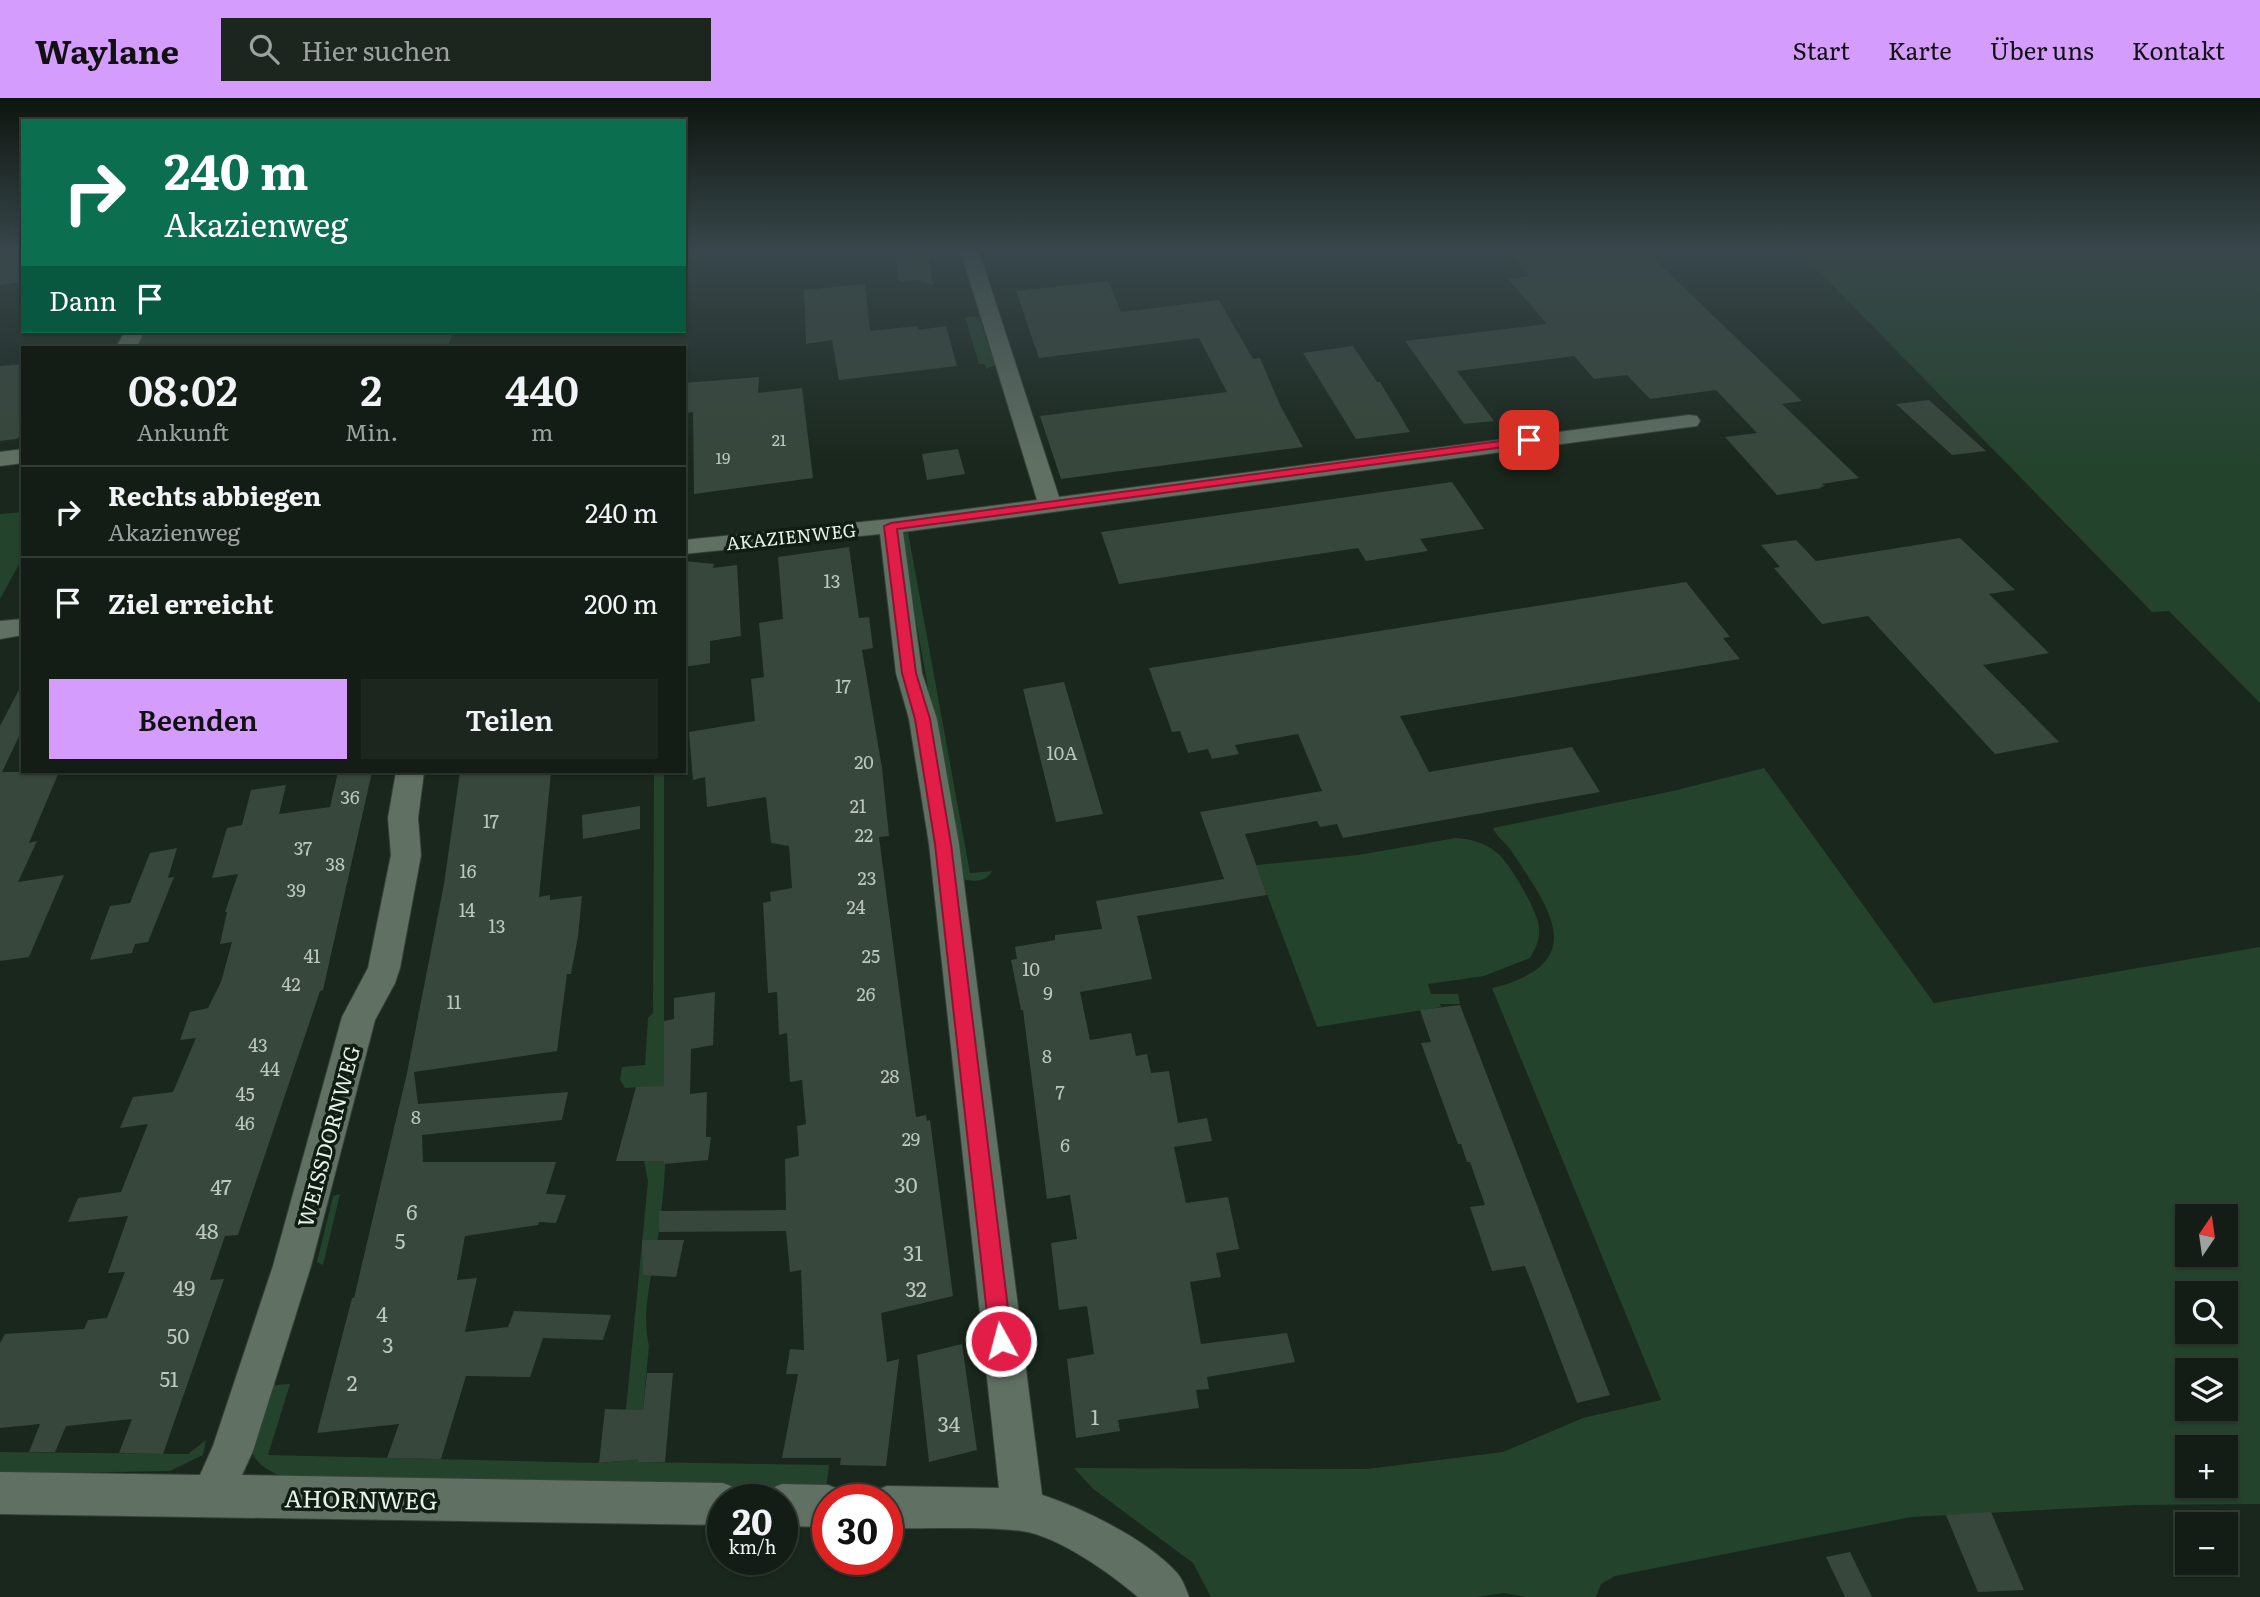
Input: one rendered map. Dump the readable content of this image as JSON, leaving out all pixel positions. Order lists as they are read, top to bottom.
{
  "streets": {
    "street": ["AKAZIENWEG", "WEISSDORNWEG", "AHORNWEG"]
  },
  "crossings": [
    ["WEISSDORNWEG", "AHORNWEG"]
  ],
  "house_numbers": [
    "21",
    "19",
    "13",
    "17",
    "10A",
    "20",
    "36",
    "21",
    "17",
    "22",
    "37",
    "38",
    "16",
    "23",
    "39",
    "24",
    "14",
    "13",
    "41",
    "25",
    "10",
    "42",
    "9",
    "26",
    "11",
    "43",
    "8",
    "44",
    "28",
    "7",
    "45",
    "8",
    "46",
    "29",
    "6",
    "30",
    "47",
    "6",
    "48",
    "5",
    "31",
    "49",
    "32",
    "4",
    "50",
    "3",
    "51",
    "2",
    "1",
    "34"
  ],
  "north": "top",
  "page": {
    "header": "Waylane",
    "search": "Hier suchen",
    "nav": [
      "Start",
      "Karte",
      "Über uns",
      "Kontakt"
    ],
    "turn": ["240 m", "Akazienweg"],
    "then": "Dann",
    "eta": [
      "08:02",
      "Ankunft",
      "2",
      "Min.",
      "440",
      "m"
    ],
    "list": [
      {
        "name": "Rechts abbiegen",
        "note": "Akazienweg",
        "value": "240 m"
      },
      {
        "name": "Ziel erreicht",
        "value": "200 m"
      }
    ],
    "buttons": ["Beenden", "Teilen"],
    "map_buttons": ["+", "−"],
    "speed": "20 km/h",
    "limit": "30"
  }
}
